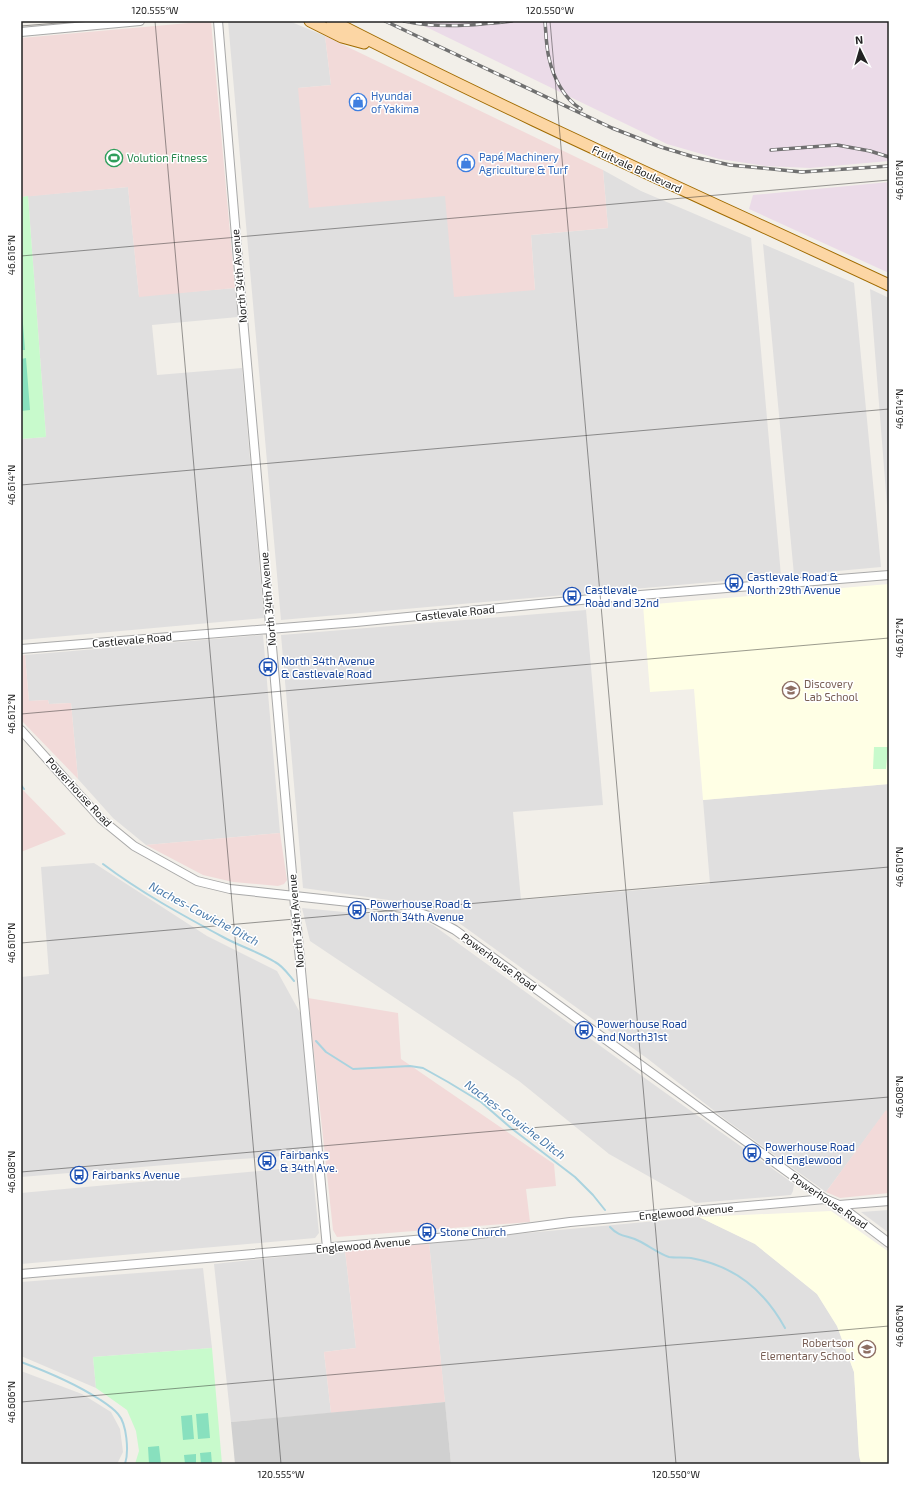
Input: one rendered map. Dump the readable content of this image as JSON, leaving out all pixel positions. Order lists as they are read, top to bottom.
{
  "streets": {
    "main road": ["Fruitvale Boulevard"],
    "street": [
      "North 34th Avenue",
      "Castlevale Road",
      "Powerhouse Road",
      "Englewood Avenue"
    ]
  },
  "crossings": [
    ["North 34th Avenue", "Castlevale Road"],
    ["North 34th Avenue", "Powerhouse Road"],
    ["North 34th Avenue", "Englewood Avenue"],
    ["Powerhouse Road", "Englewood Avenue"]
  ],
  "water": ["Naches-Cowiche Ditch"],
  "places": {
    "shop": ["Hyundai of Yakima", "Papé Machinery Agriculture & Turf"],
    "sports": ["Volution Fitness"],
    "bus stop": [
      "Castlevale Road & North 29th Avenue",
      "Castlevale Road and 32nd",
      "North 34th Avenue & Castlevale Road",
      "Powerhouse Road & North 34th Avenue",
      "Powerhouse Road and North31st",
      "Powerhouse Road and Englewood",
      "Fairbanks & 34th Ave.",
      "Fairbanks Avenue",
      "Stone Church"
    ],
    "school or university": ["Discovery Lab School", "Robertson Elementary School"]
  },
  "north": "top",
  "coordinates": [
    "120.555°W",
    "120.550°W",
    "46.616°N",
    "46.614°N",
    "46.612°N",
    "46.610°N",
    "46.608°N",
    "46.606°N"
  ]
}
